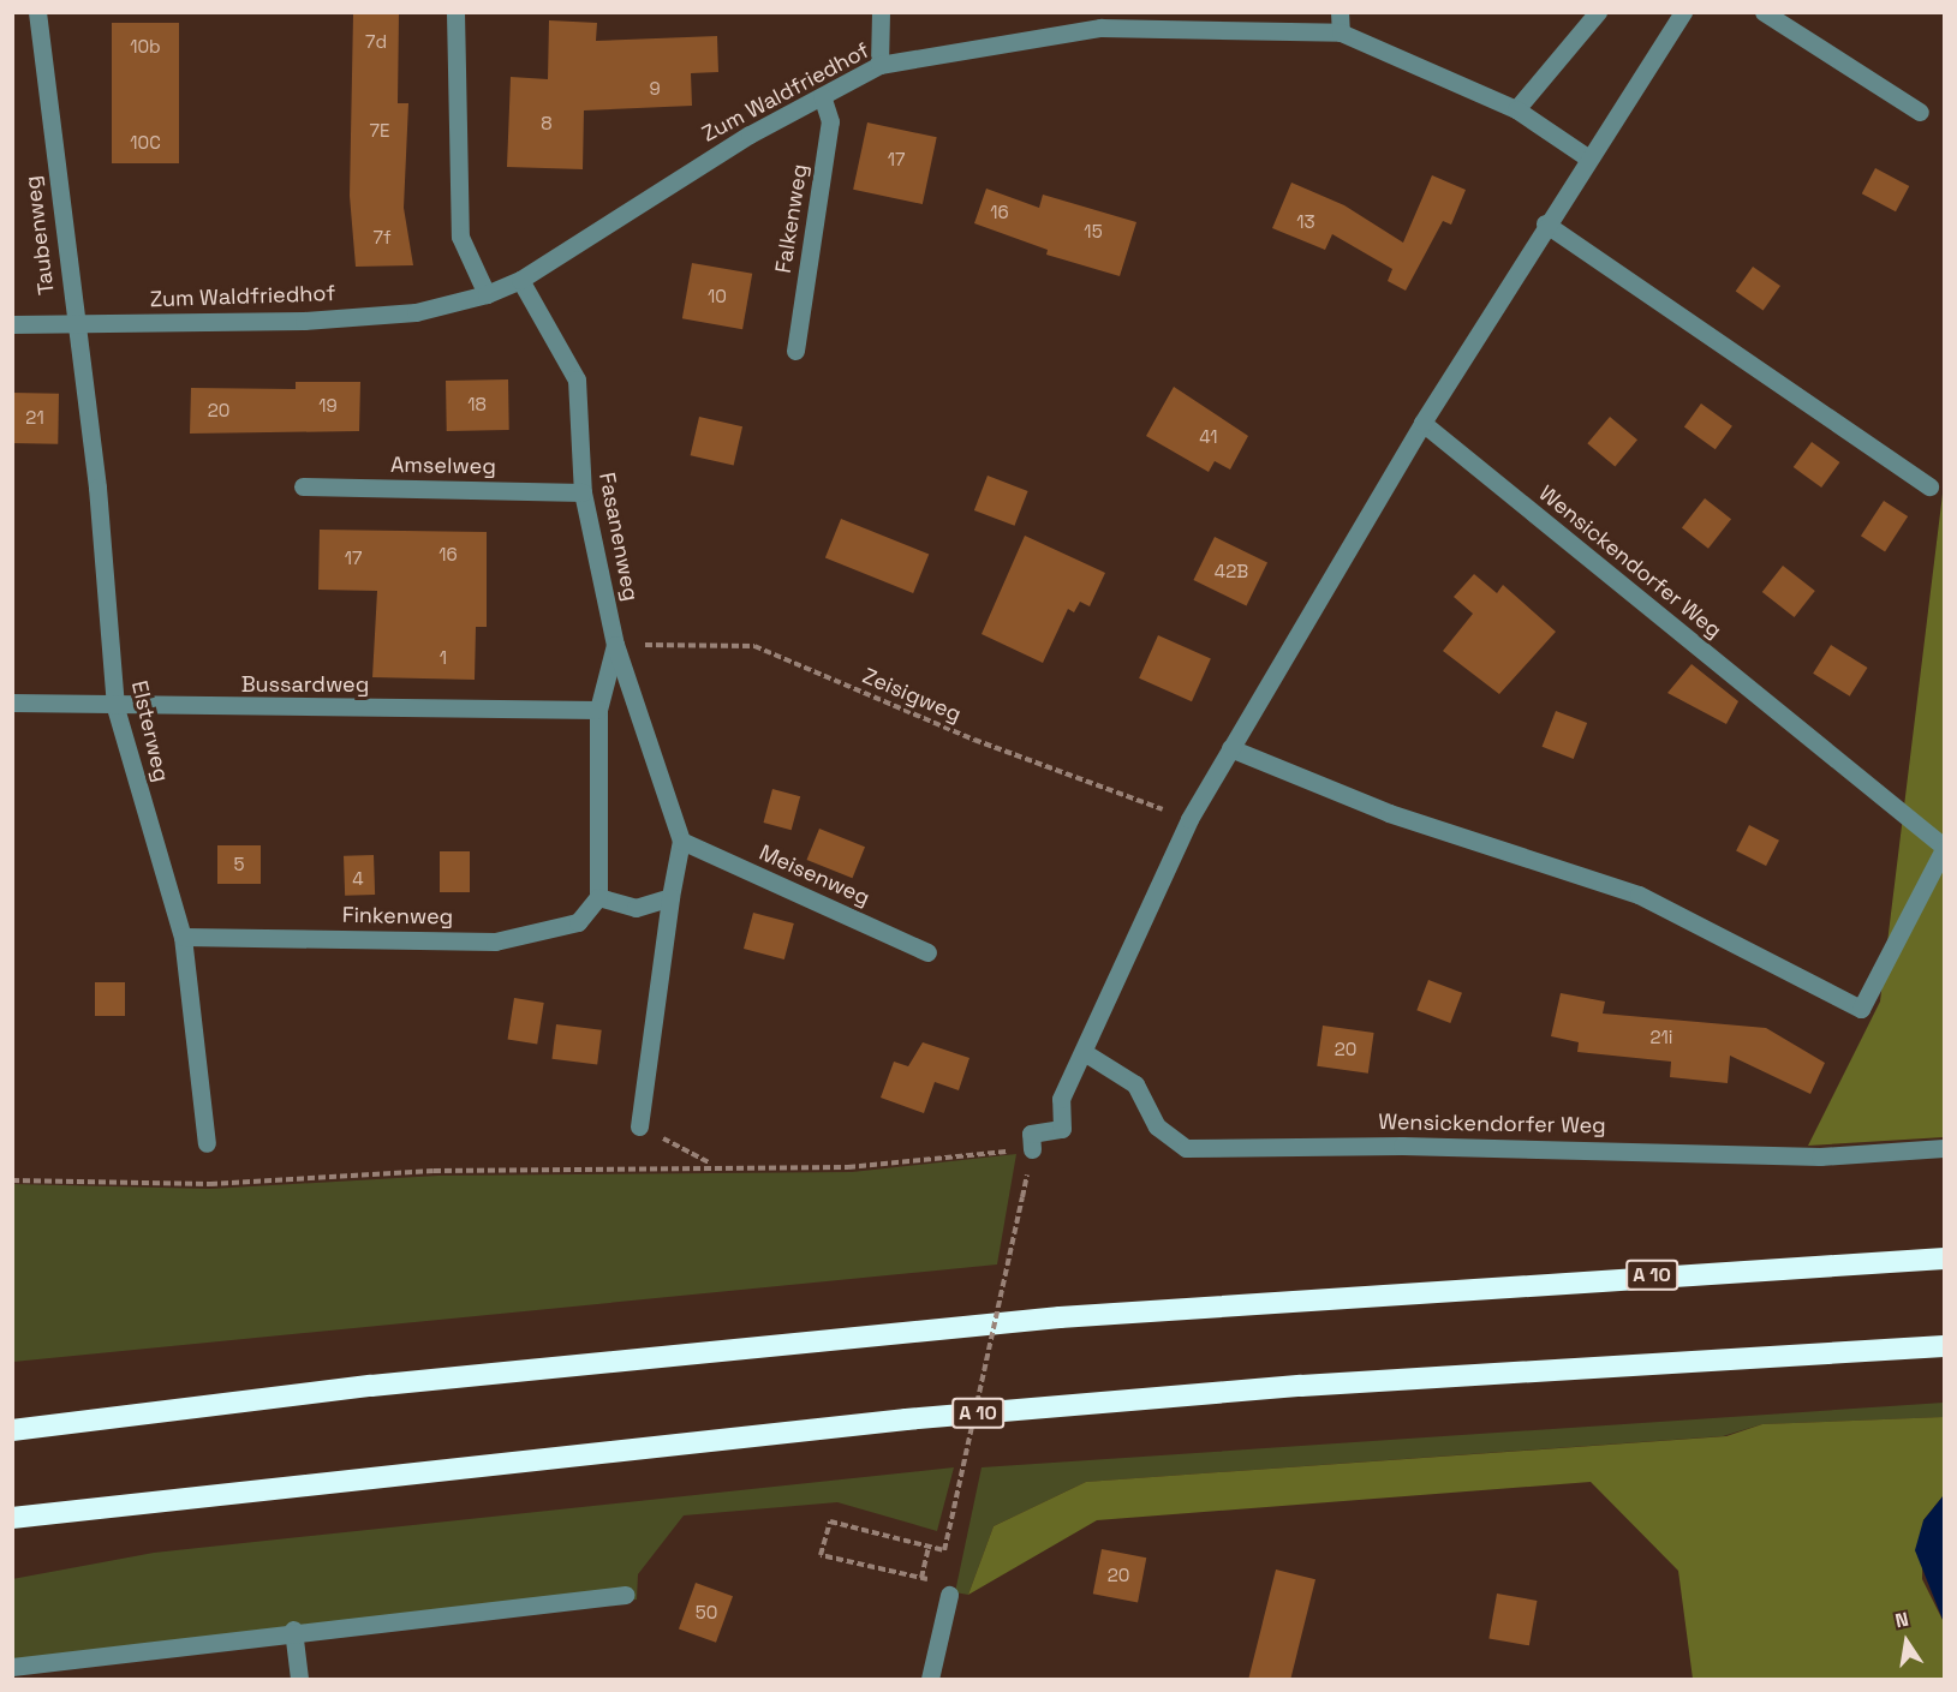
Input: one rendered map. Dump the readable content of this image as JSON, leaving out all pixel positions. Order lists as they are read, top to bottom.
{
  "streets": {
    "highway": ["A 10"],
    "street": [
      "Zum Waldfriedhof",
      "Falkenweg",
      "Taubenweg",
      "Amselweg",
      "Fasanenweg",
      "Wensickendorfer Weg",
      "Bussardweg",
      "Elsterweg",
      "Meisenweg",
      "Finkenweg"
    ],
    "path": ["Zeisigweg"]
  },
  "crossings": [
    ["Zum Waldfriedhof", "Falkenweg"],
    ["Zum Waldfriedhof", "Taubenweg"],
    ["Zum Waldfriedhof", "Fasanenweg"],
    ["Zum Waldfriedhof", "Elsterweg"],
    ["Taubenweg", "Elsterweg"],
    ["Amselweg", "Fasanenweg"],
    ["Fasanenweg", "Bussardweg"],
    ["Fasanenweg", "Zeisigweg"],
    ["Fasanenweg", "Meisenweg"],
    ["Fasanenweg", "Finkenweg"],
    ["Bussardweg", "Elsterweg"],
    ["Elsterweg", "Finkenweg"]
  ],
  "house_numbers": [
    "7d",
    "10b",
    "9",
    "8",
    "7E",
    "10C",
    "17",
    "16",
    "13",
    "15",
    "7f",
    "10",
    "18",
    "19",
    "20",
    "21",
    "41",
    "16",
    "17",
    "42B",
    "1",
    "5",
    "4",
    "21i",
    "20",
    "20",
    "50"
  ],
  "north": "top"
}
